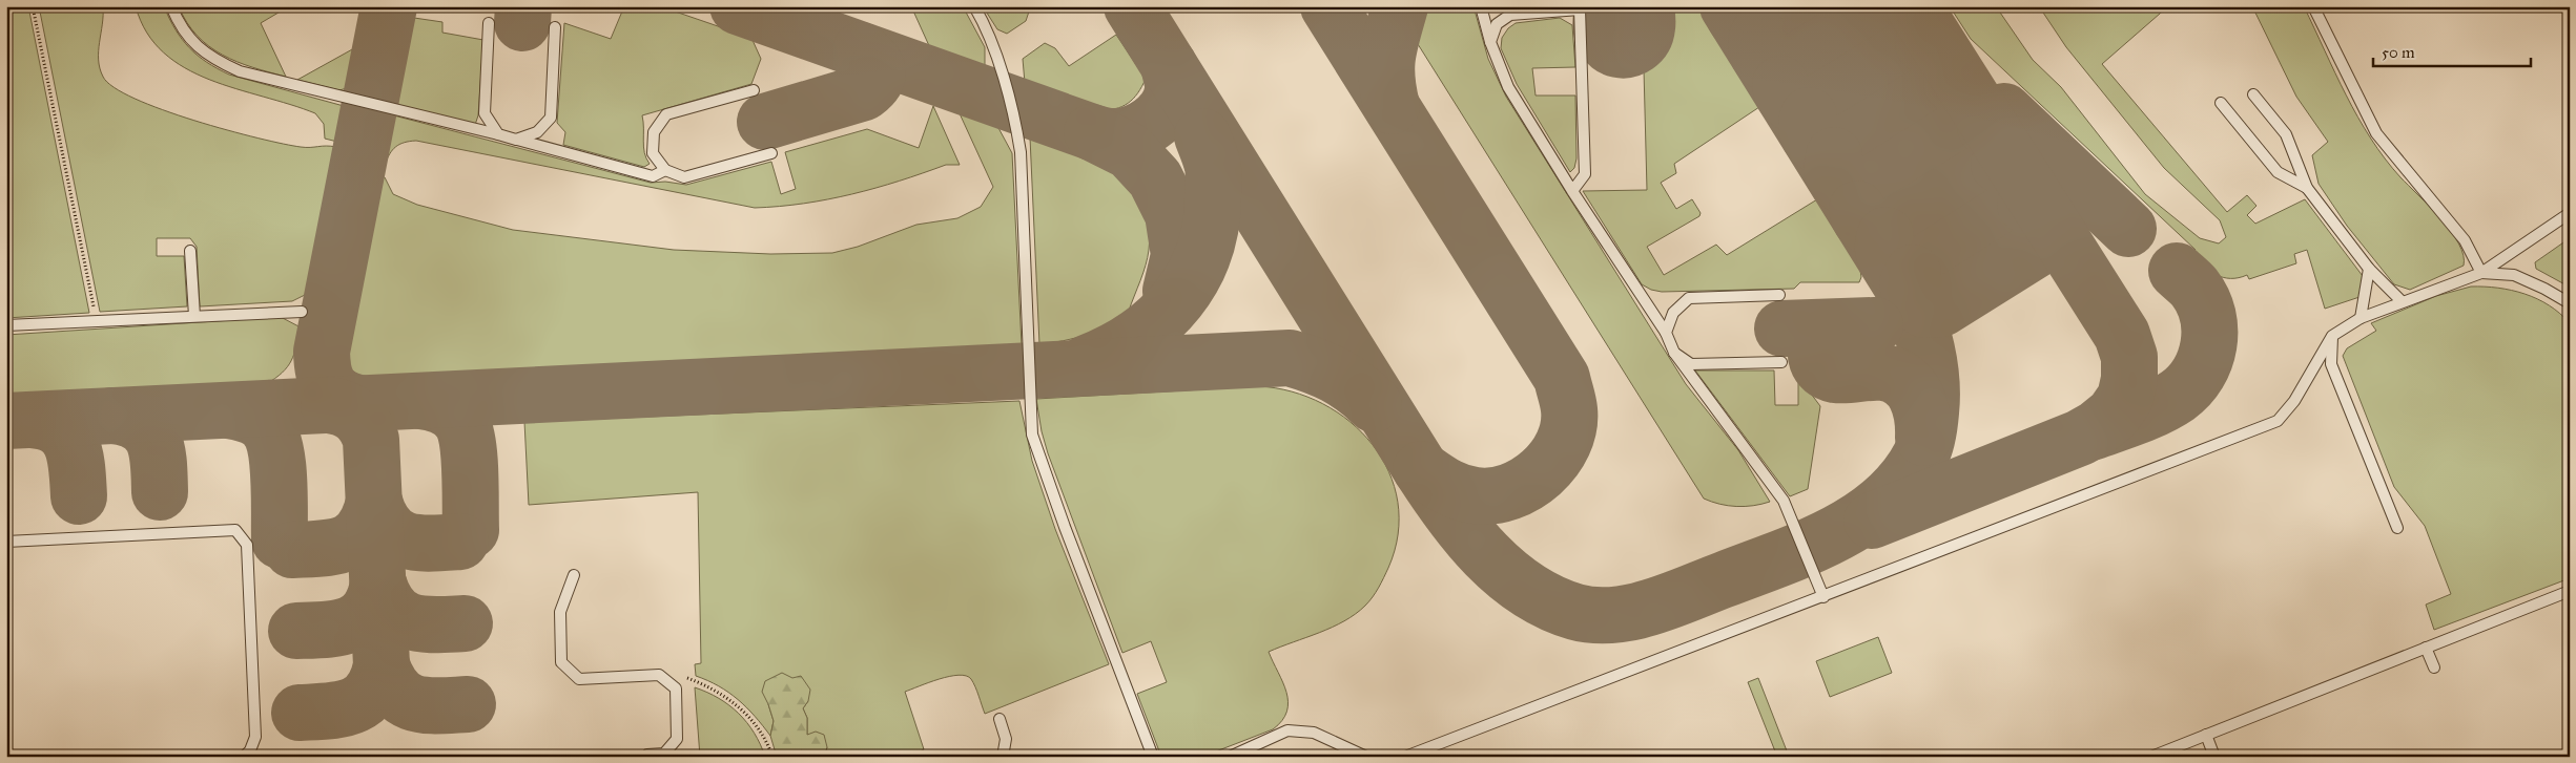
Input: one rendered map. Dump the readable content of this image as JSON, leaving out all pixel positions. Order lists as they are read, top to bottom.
{
  "scale_bar": "50 m"
}
